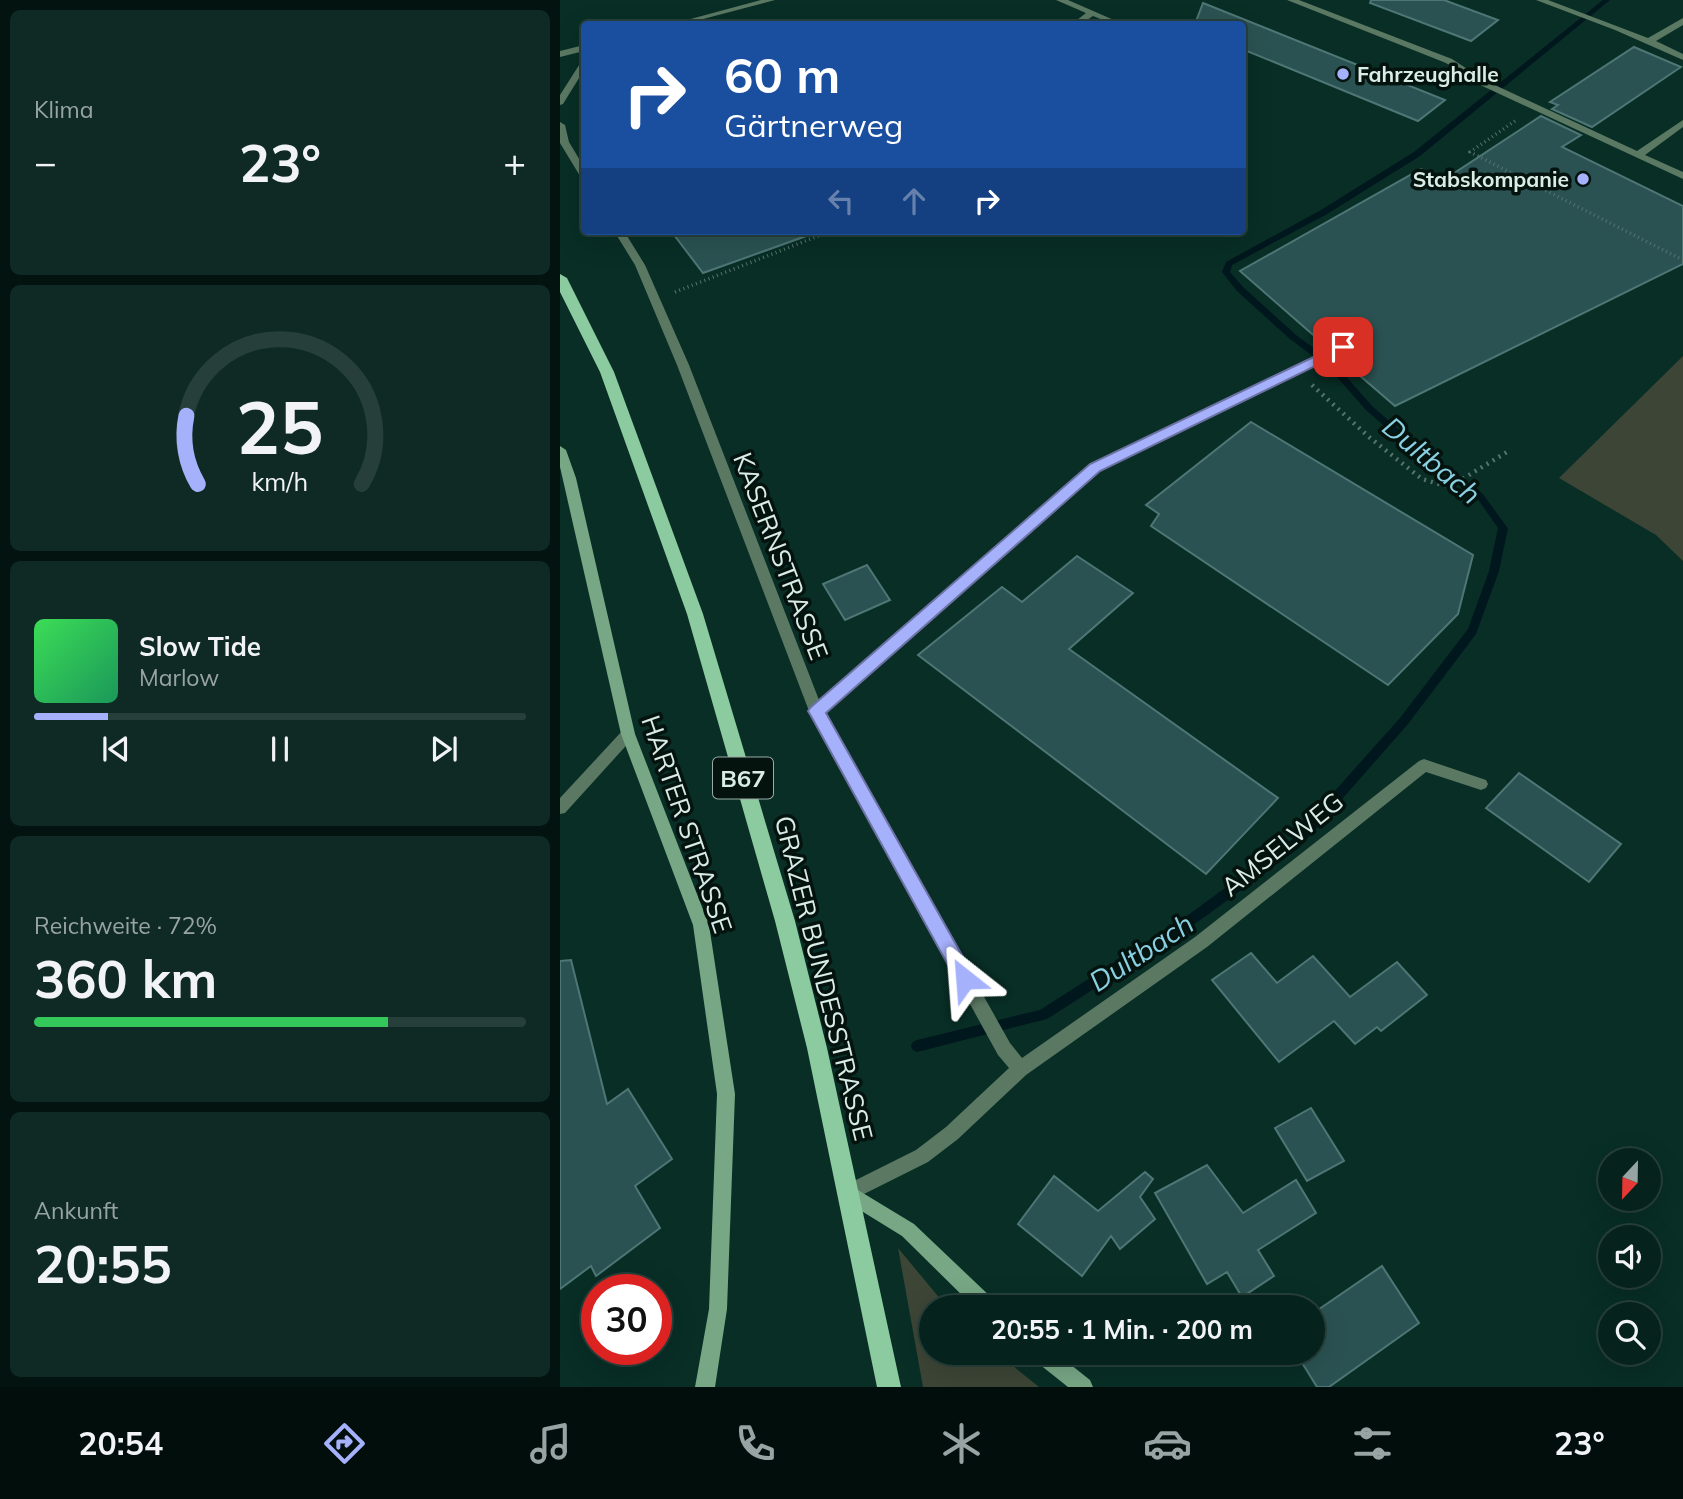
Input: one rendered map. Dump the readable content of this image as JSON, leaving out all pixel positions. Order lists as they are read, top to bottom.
{
  "streets": {
    "main road": ["B67", "GRAZER BUNDESSTRASSE"],
    "street": ["KASERNSTRASSE", "HARTER STRASSE", "AMSELWEG"]
  },
  "crossings": [
    ["KASERNSTRASSE", "AMSELWEG"],
    ["AMSELWEG", "GRAZER BUNDESSTRASSE"]
  ],
  "water": ["Dultbach"],
  "places": ["Fahrzeughalle", "Stabskompanie"],
  "north": "bottom",
  "page": {
    "tile": [
      "Klima",
      ["Reichweite · 72%", "360 km"],
      ["Ankunft", "20:55"]
    ],
    "turn": ["60 m", "Gärtnerweg"],
    "heat": ["−", "23°", "+"],
    "song": ["Slow Tide", "Marlow"],
    "limit": "30",
    "trip": "20:55 · 1 Min. · 200 m",
    "tabs": ["20:54", "23°"],
    "gauge": ["25", "km/h"]
  }
}
